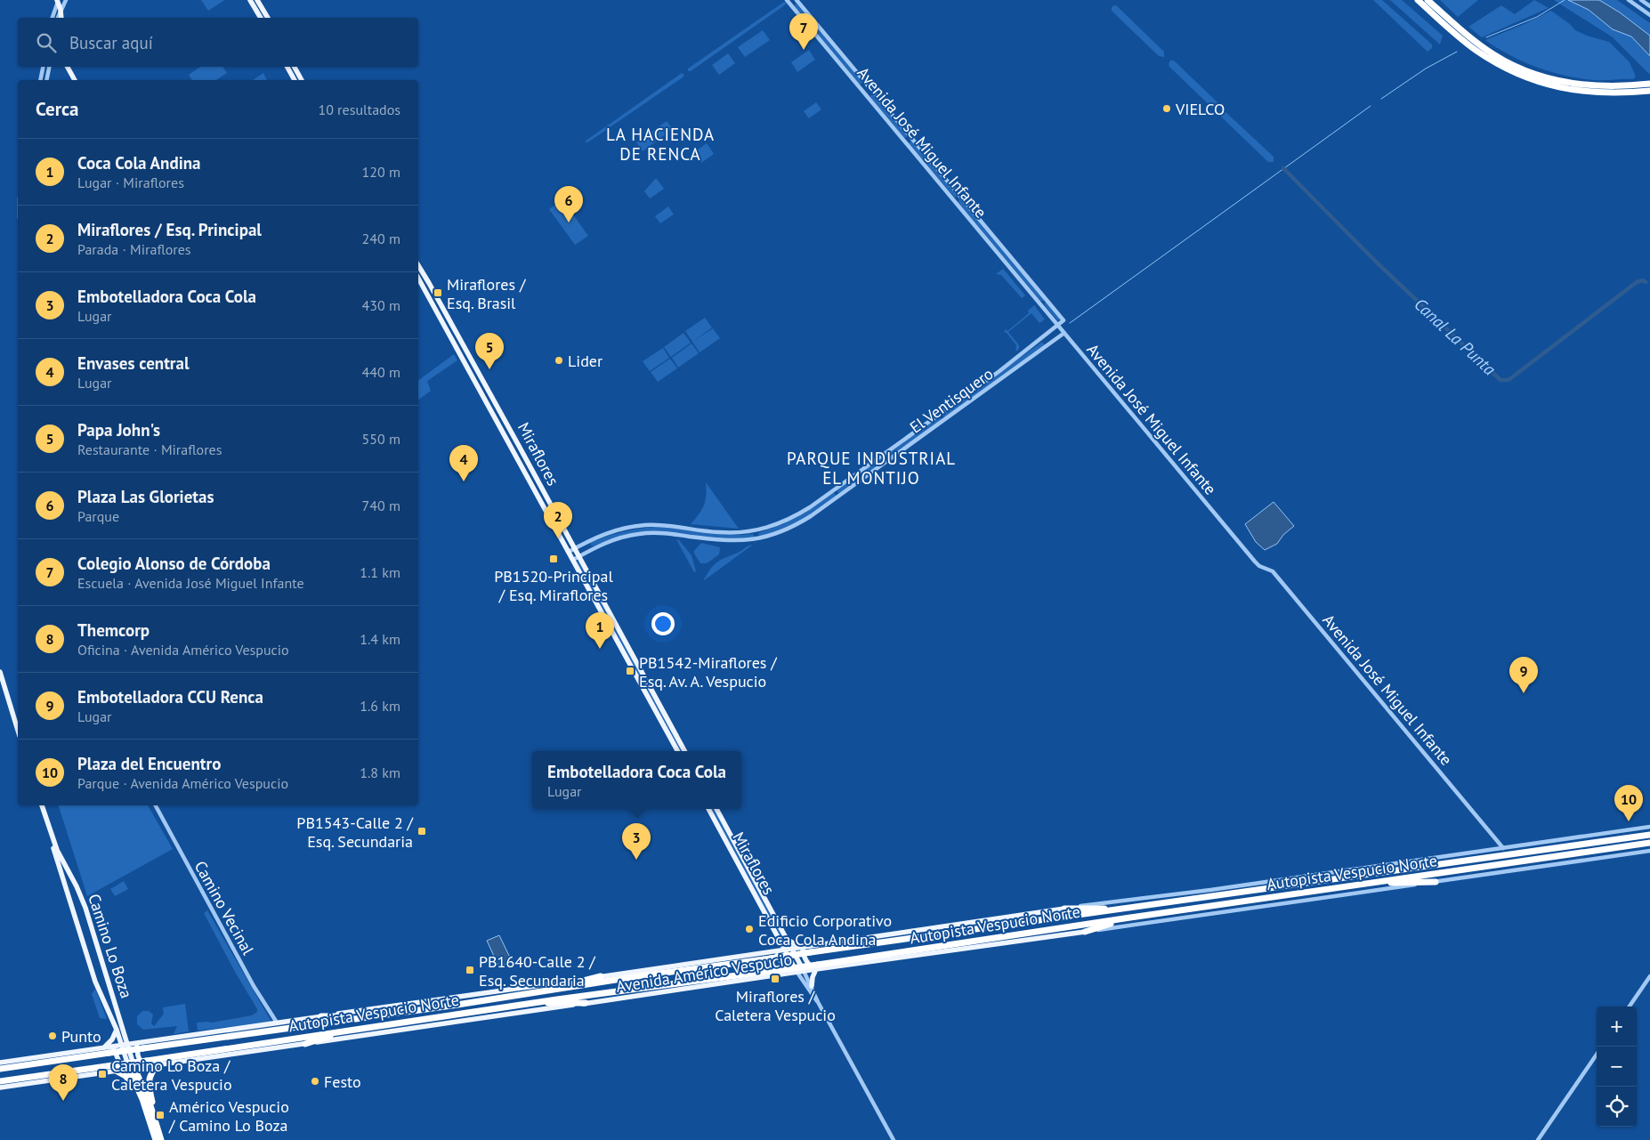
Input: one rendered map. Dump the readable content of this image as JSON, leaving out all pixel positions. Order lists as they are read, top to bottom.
{
  "streets": {
    "highway": ["Autopista Vespucio Norte"],
    "main road": ["Miraflores", "Camino Lo Boza", "Avenida Américo Vespucio"],
    "street": ["Avenida José Miguel Infante", "El Ventisquero", "Camino Vecinal"]
  },
  "crossings": [
    ["Avenida José Miguel Infante", "El Ventisquero"],
    ["Avenida José Miguel Infante", "Avenida Américo Vespucio"],
    ["El Ventisquero", "Miraflores"],
    ["Miraflores", "Avenida Américo Vespucio"],
    ["Autopista Vespucio Norte", "Avenida Américo Vespucio"],
    ["Camino Vecinal", "Avenida Américo Vespucio"],
    ["Camino Lo Boza", "Avenida Américo Vespucio"]
  ],
  "districts": ["LA HACIENDA DE RENCA", "PARQUE INDUSTRIAL EL MONTIJO"],
  "water": ["Canal La Punta"],
  "places": {
    "other": [
      "VIELCO",
      "Lider",
      "Edificio Corporativo Coca Cola Andina",
      "Punto",
      "Festo"
    ],
    "transit": [
      "Miraflores / Esq. Brasil",
      "PB1520-Principal / Esq. Miraflores",
      "PB1542-Miraflores / Esq. Av. A. Vespucio",
      "PB1543-Calle 2 / Esq. Secundaria",
      "PB1640-Calle 2 / Esq. Secundaria",
      "Miraflores / Caletera Vespucio",
      "Camino Lo Boza / Caletera Vespucio",
      "Américo Vespucio / Camino Lo Boza"
    ]
  },
  "page": {
    "pins": [
      "7",
      "6",
      "5",
      "4",
      "2",
      "1",
      "9",
      "10",
      "3",
      "8"
    ],
    "search": "Buscar aquí",
    "heading": ["Cerca", "10 resultados"],
    "list": [
      {
        "mark": "1",
        "name": "Coca Cola Andina",
        "note": "Lugar · Miraflores",
        "value": "120 m"
      },
      {
        "mark": "2",
        "name": "Miraflores / Esq. Principal",
        "note": "Parada · Miraflores",
        "value": "240 m"
      },
      {
        "mark": "3",
        "name": "Embotelladora Coca Cola",
        "note": "Lugar",
        "value": "430 m"
      },
      {
        "mark": "4",
        "name": "Envases central",
        "note": "Lugar",
        "value": "440 m"
      },
      {
        "mark": "5",
        "name": "Papa John's",
        "note": "Restaurante · Miraflores",
        "value": "550 m"
      },
      {
        "mark": "6",
        "name": "Plaza Las Glorietas",
        "note": "Parque",
        "value": "740 m"
      },
      {
        "mark": "7",
        "name": "Colegio Alonso de Córdoba",
        "note": "Escuela · Avenida José Miguel Infante",
        "value": "1.1 km"
      },
      {
        "mark": "8",
        "name": "Themcorp",
        "note": "Oficina · Avenida Américo Vespucio",
        "value": "1.4 km"
      },
      {
        "mark": "9",
        "name": "Embotelladora CCU Renca",
        "note": "Lugar",
        "value": "1.6 km"
      },
      {
        "mark": "10",
        "name": "Plaza del Encuentro",
        "note": "Parque · Avenida Américo Vespucio",
        "value": "1.8 km"
      }
    ],
    "popup": ["Embotelladora Coca Cola", "Lugar"],
    "map_buttons": ["+", "−"]
  }
}
